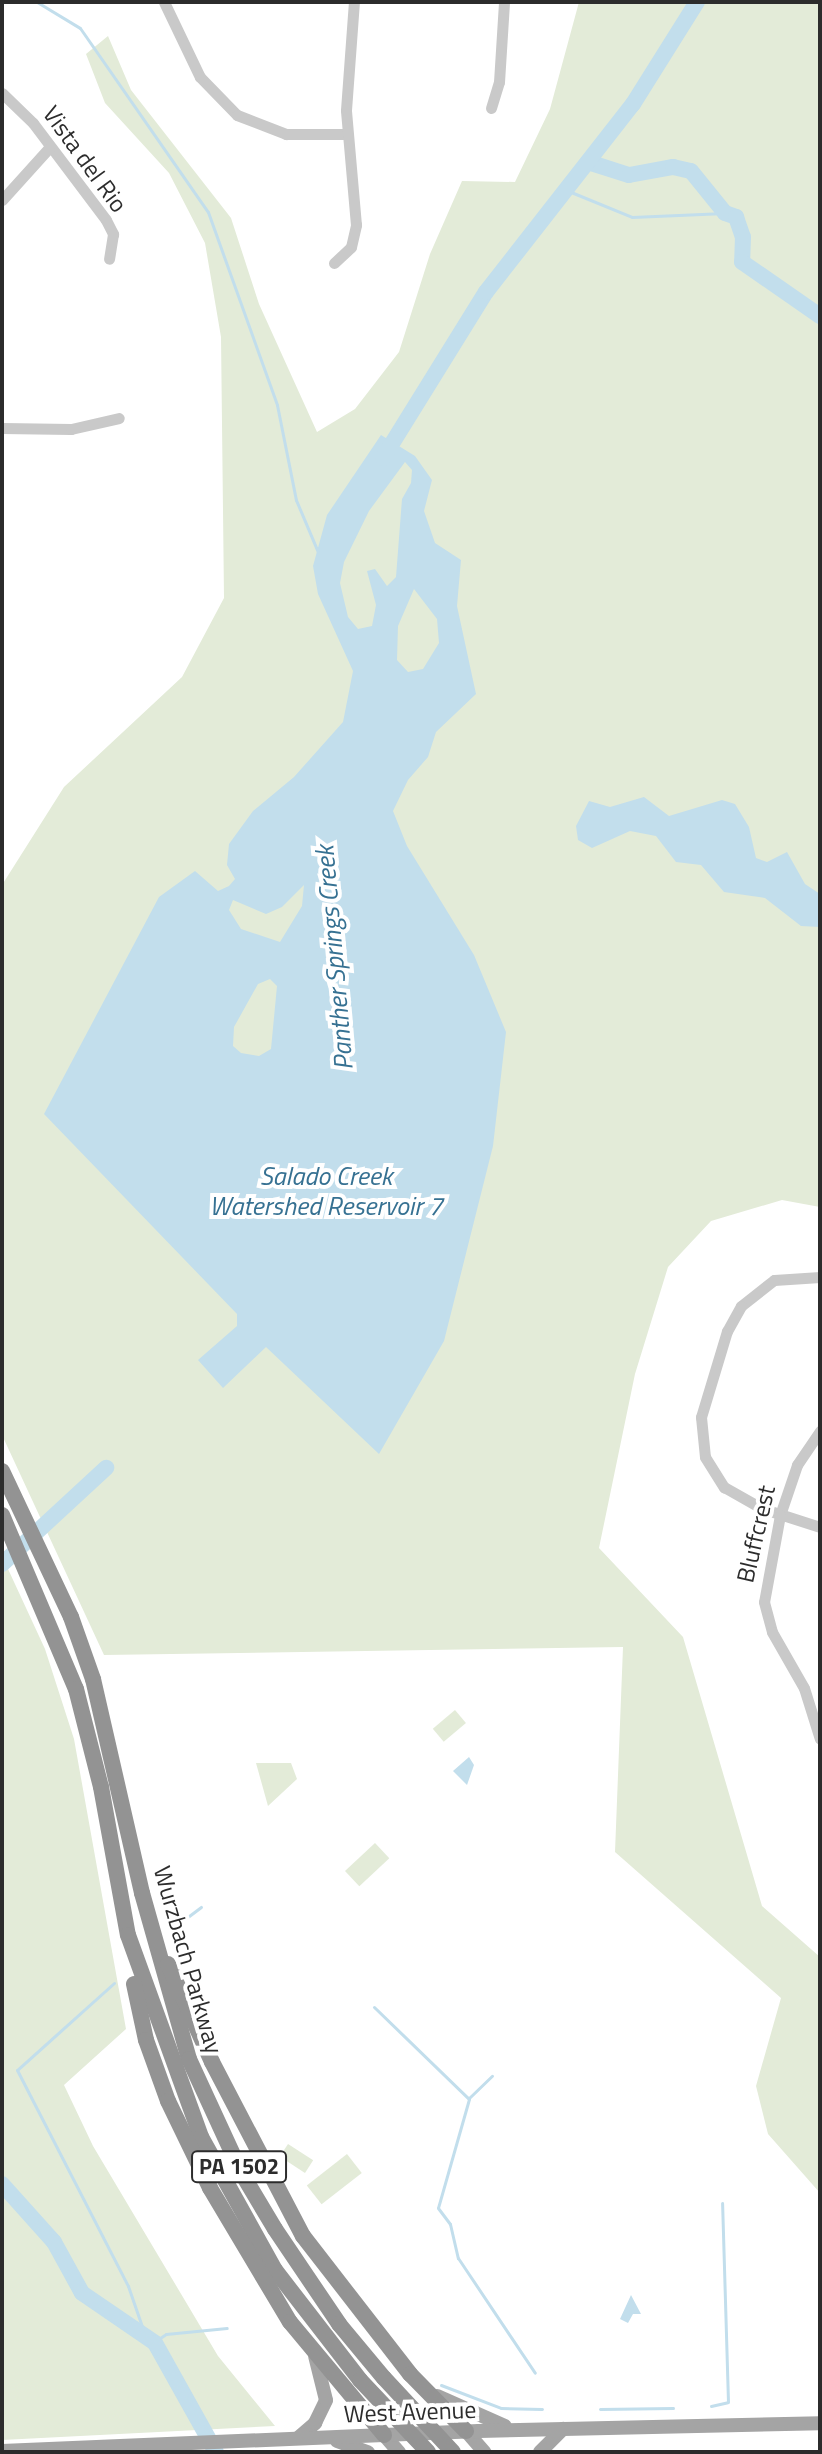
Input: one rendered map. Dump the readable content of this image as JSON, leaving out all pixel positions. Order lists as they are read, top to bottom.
{
  "streets": {
    "highway": ["Wurzbach Parkway", "PA 1502"],
    "main road": ["West Avenue"],
    "street": ["Vista del Rio", "Bluffcrest"]
  },
  "water": ["Panther Springs Creek", "Salado Creek Watershed Reservoir 7"]
}
